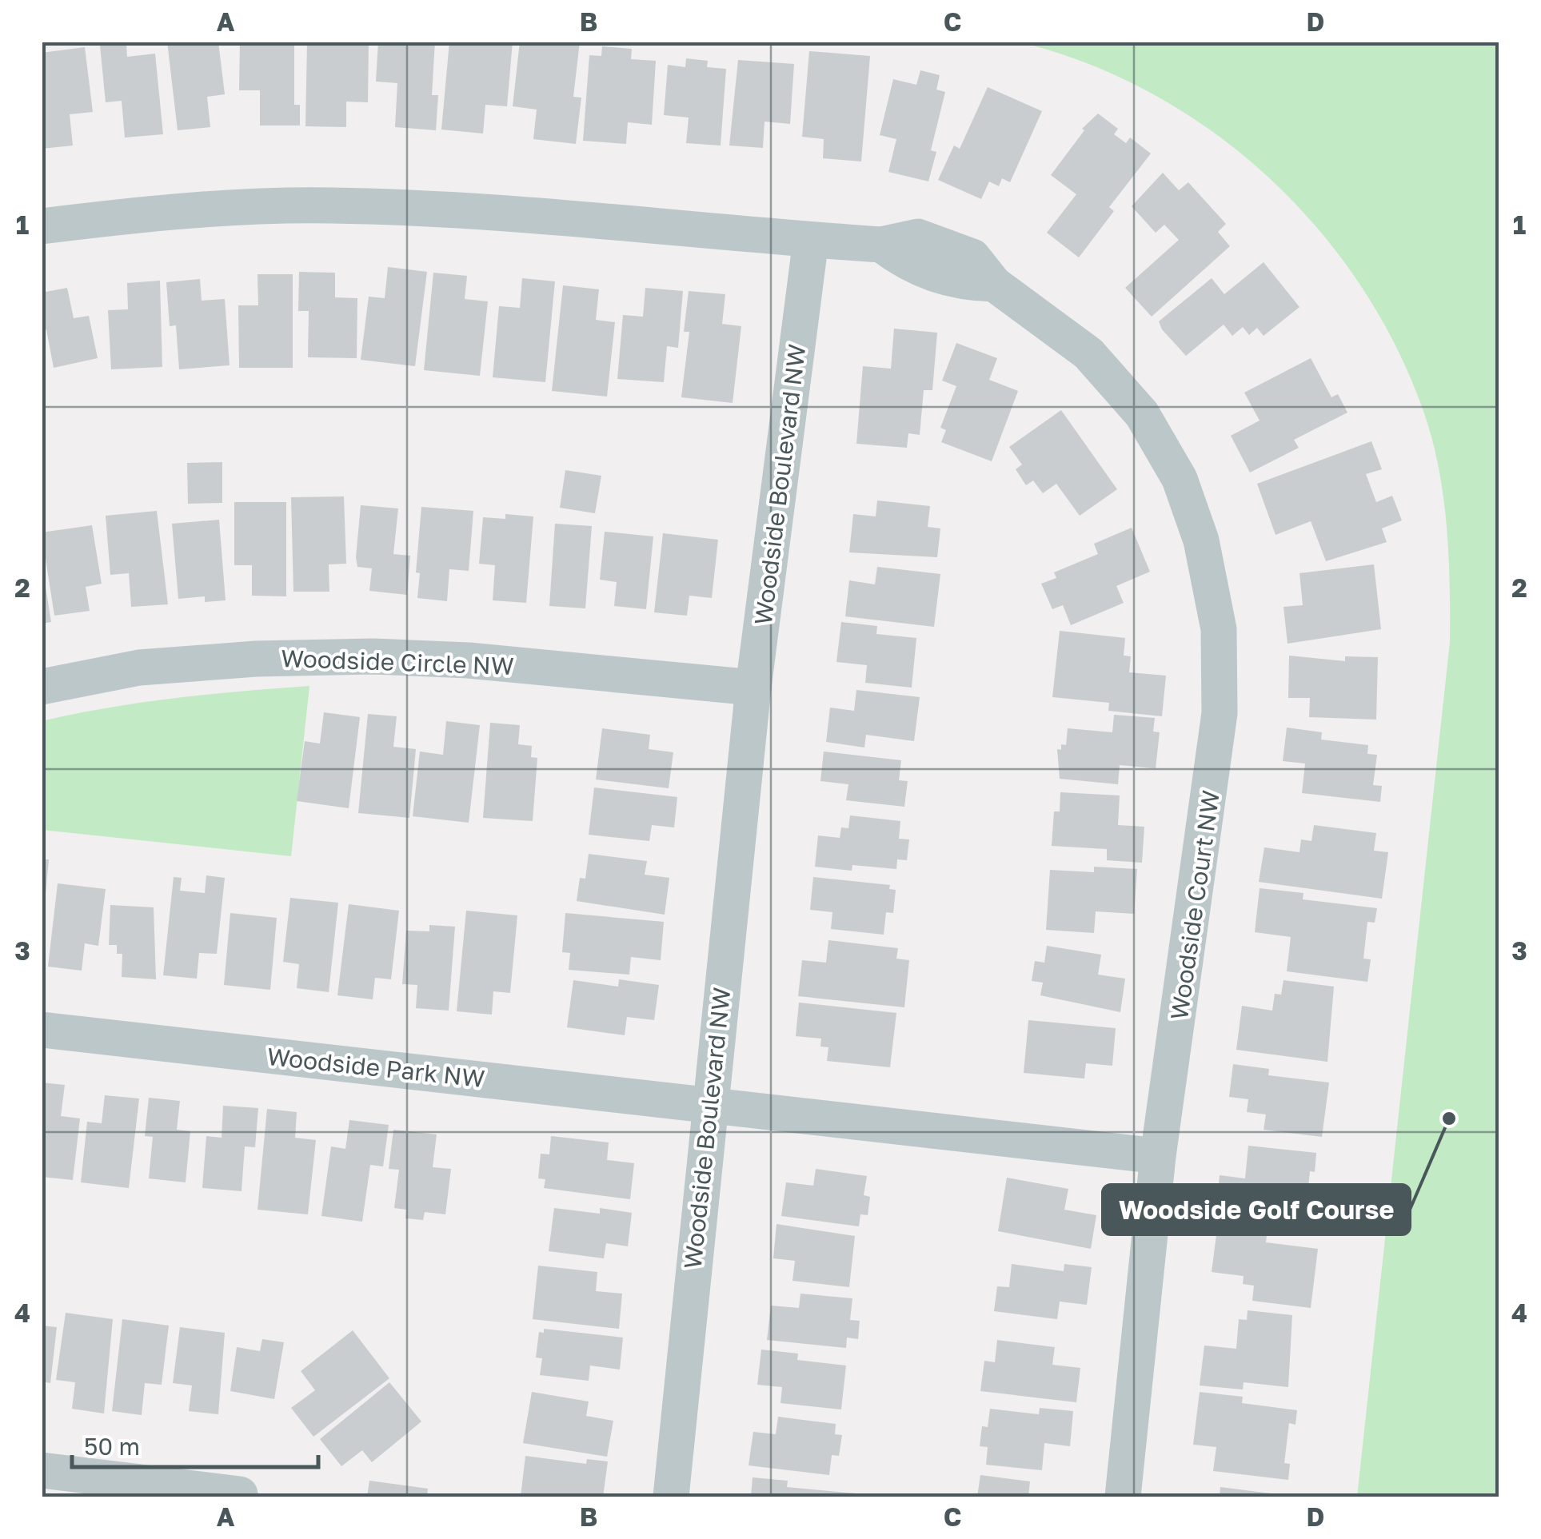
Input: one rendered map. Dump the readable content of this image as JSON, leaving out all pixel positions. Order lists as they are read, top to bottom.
{
  "streets": {
    "street": [
      "Woodside Boulevard NW",
      "Woodside Circle NW",
      "Woodside Court NW",
      "Woodside Park NW"
    ]
  },
  "crossings": [
    ["Woodside Boulevard NW", "Woodside Circle NW"],
    ["Woodside Boulevard NW", "Woodside Court NW"],
    ["Woodside Boulevard NW", "Woodside Park NW"]
  ],
  "places": ["Woodside Golf Course"],
  "scale_bar": "50 m",
  "grid": {
    "columns": [
      "A",
      "B",
      "C",
      "D"
    ],
    "rows": [
      "1",
      "2",
      "3",
      "4"
    ]
  }
}
